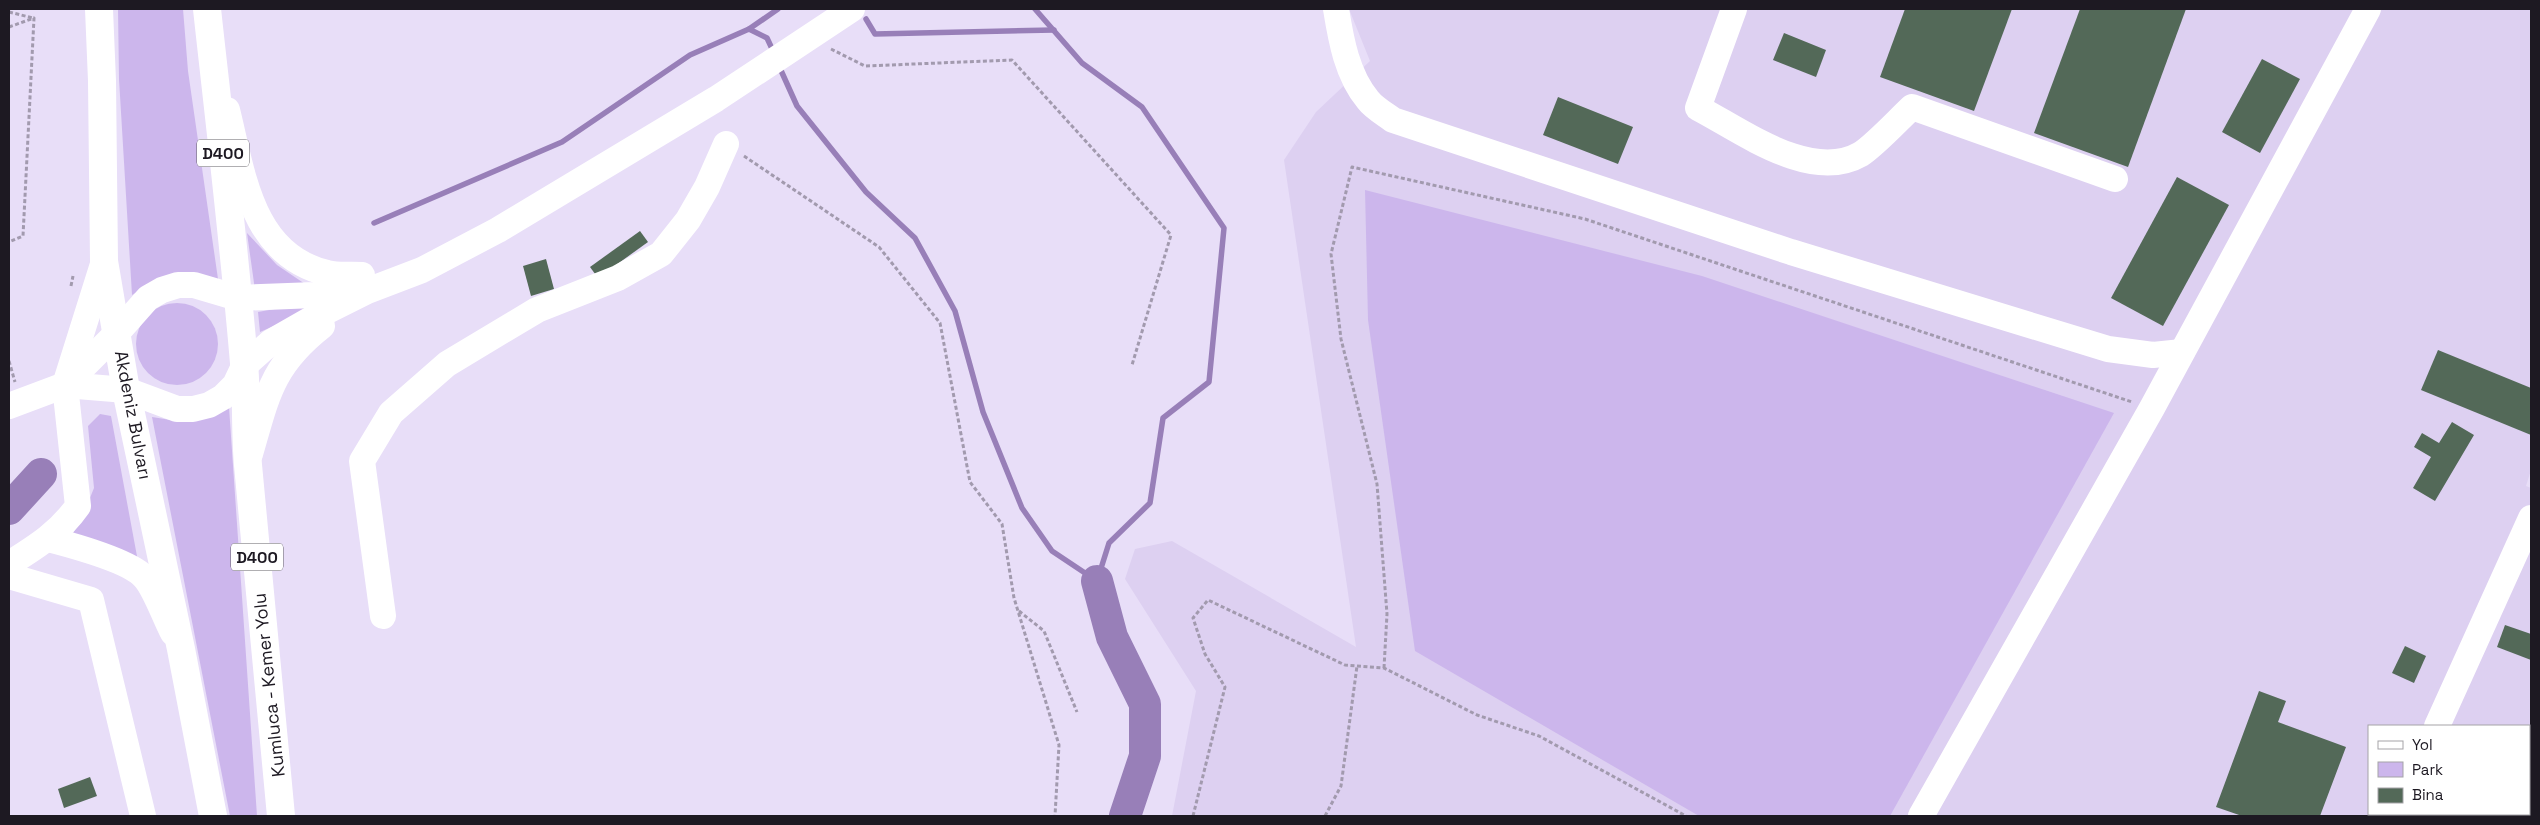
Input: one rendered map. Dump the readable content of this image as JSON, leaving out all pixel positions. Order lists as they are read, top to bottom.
{
  "streets": {
    "highway": ["D400", "Akdeniz Bulvarı", "Kumluca - Kemer Yolu"]
  },
  "crossings": [
    ["Akdeniz Bulvarı", "Kumluca - Kemer Yolu"]
  ],
  "legend": ["Yol", "Park", "Bina"]
}
